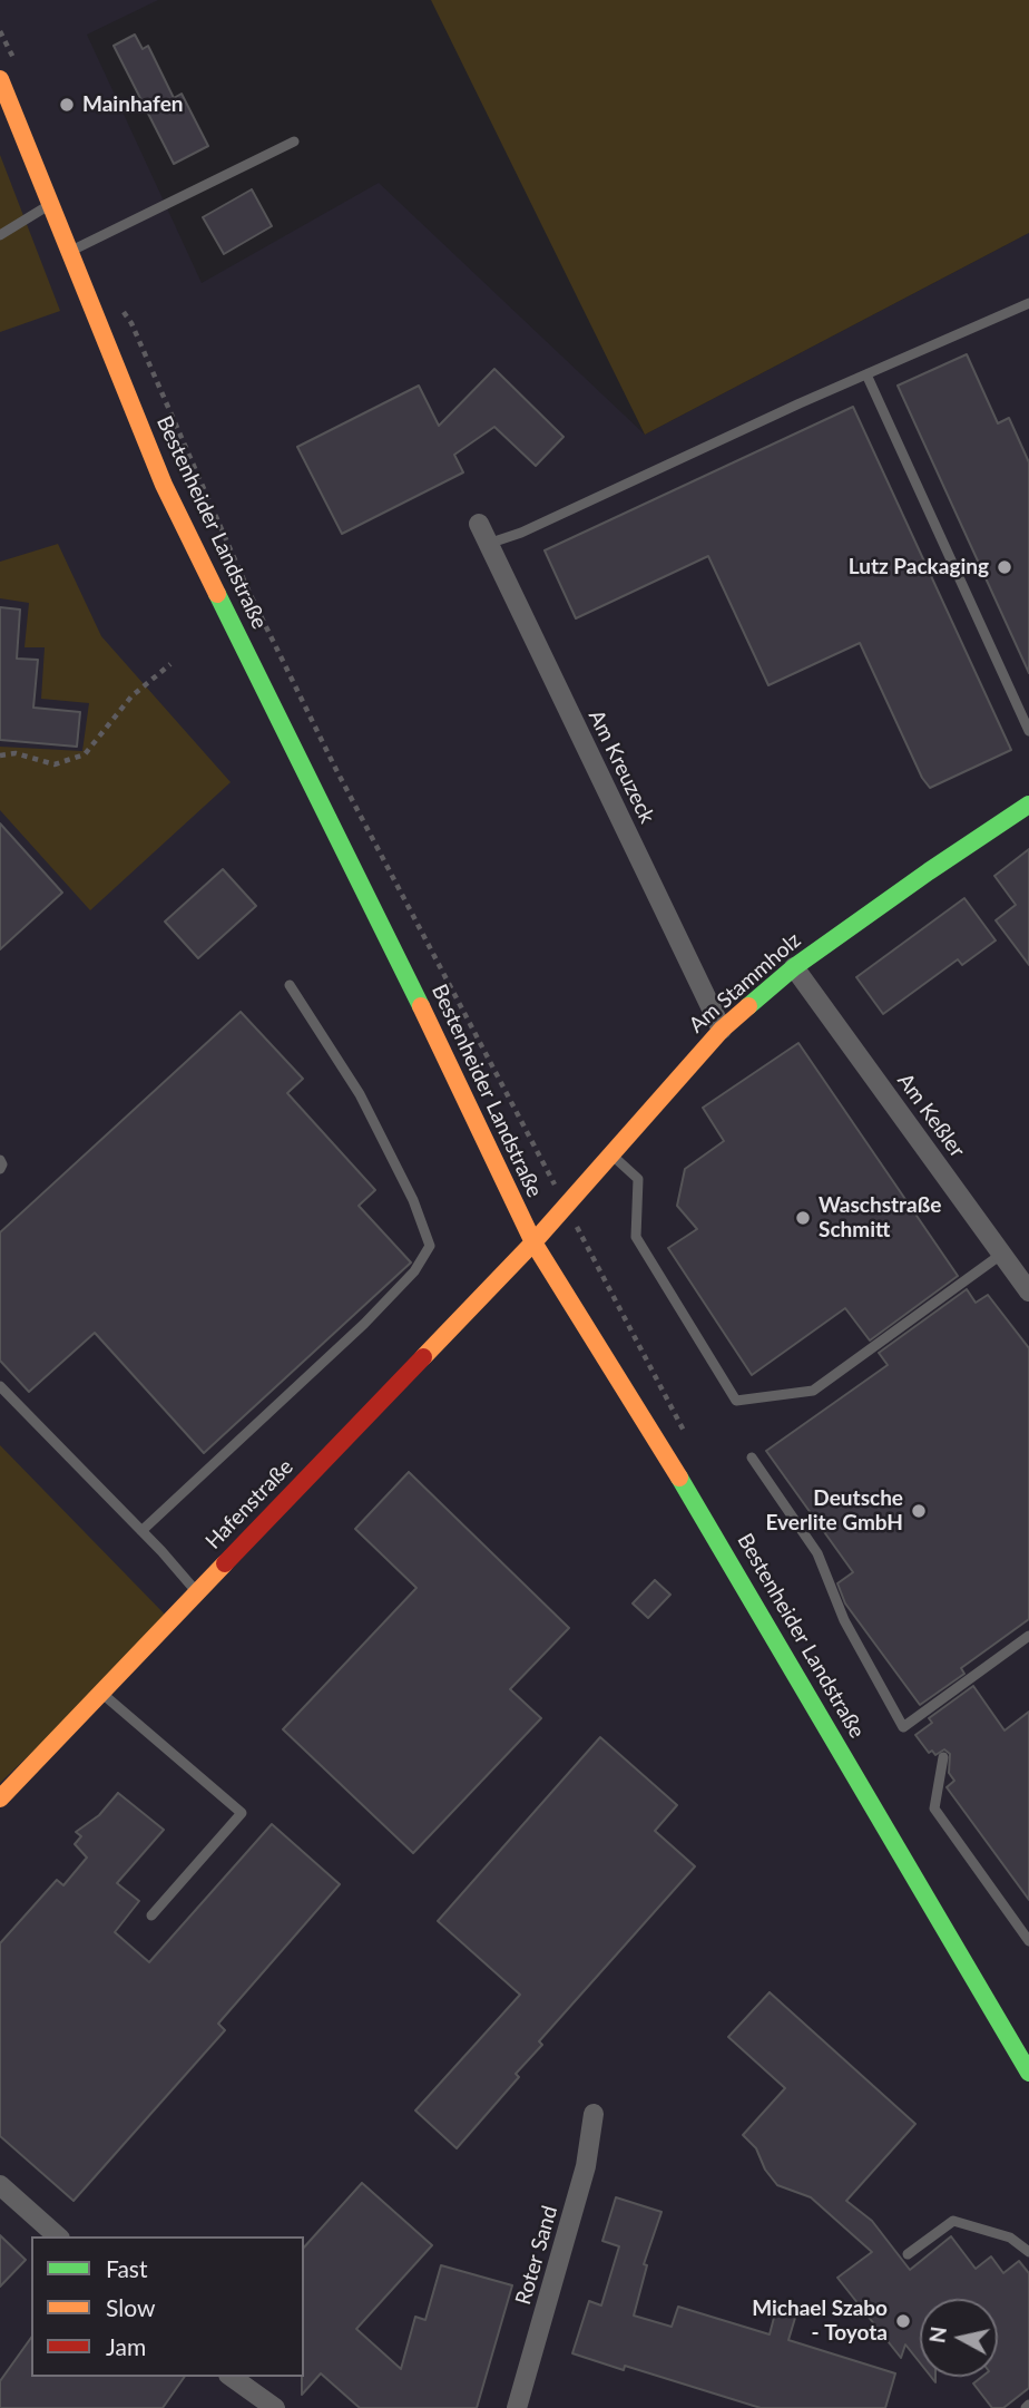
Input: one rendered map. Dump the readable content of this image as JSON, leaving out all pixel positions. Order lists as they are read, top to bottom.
{
  "streets": {
    "main road": ["Bestenheider Landstraße", "Am Stammholz", "Hafenstraße"],
    "street": ["Am Kreuzeck", "Am Keßler", "Roter Sand"]
  },
  "crossings": [
    ["Bestenheider Landstraße", "Am Stammholz"],
    ["Bestenheider Landstraße", "Hafenstraße"],
    ["Am Kreuzeck", "Am Stammholz"],
    ["Am Stammholz", "Am Keßler"],
    ["Am Stammholz", "Hafenstraße"]
  ],
  "places": [
    "Mainhafen",
    "Lutz Packaging",
    "Waschstraße Schmitt",
    "Deutsche Everlite GmbH",
    "Michael Szabo - Toyota"
  ],
  "legend": ["Fast", "Slow", "Jam"],
  "north": "left"
}
